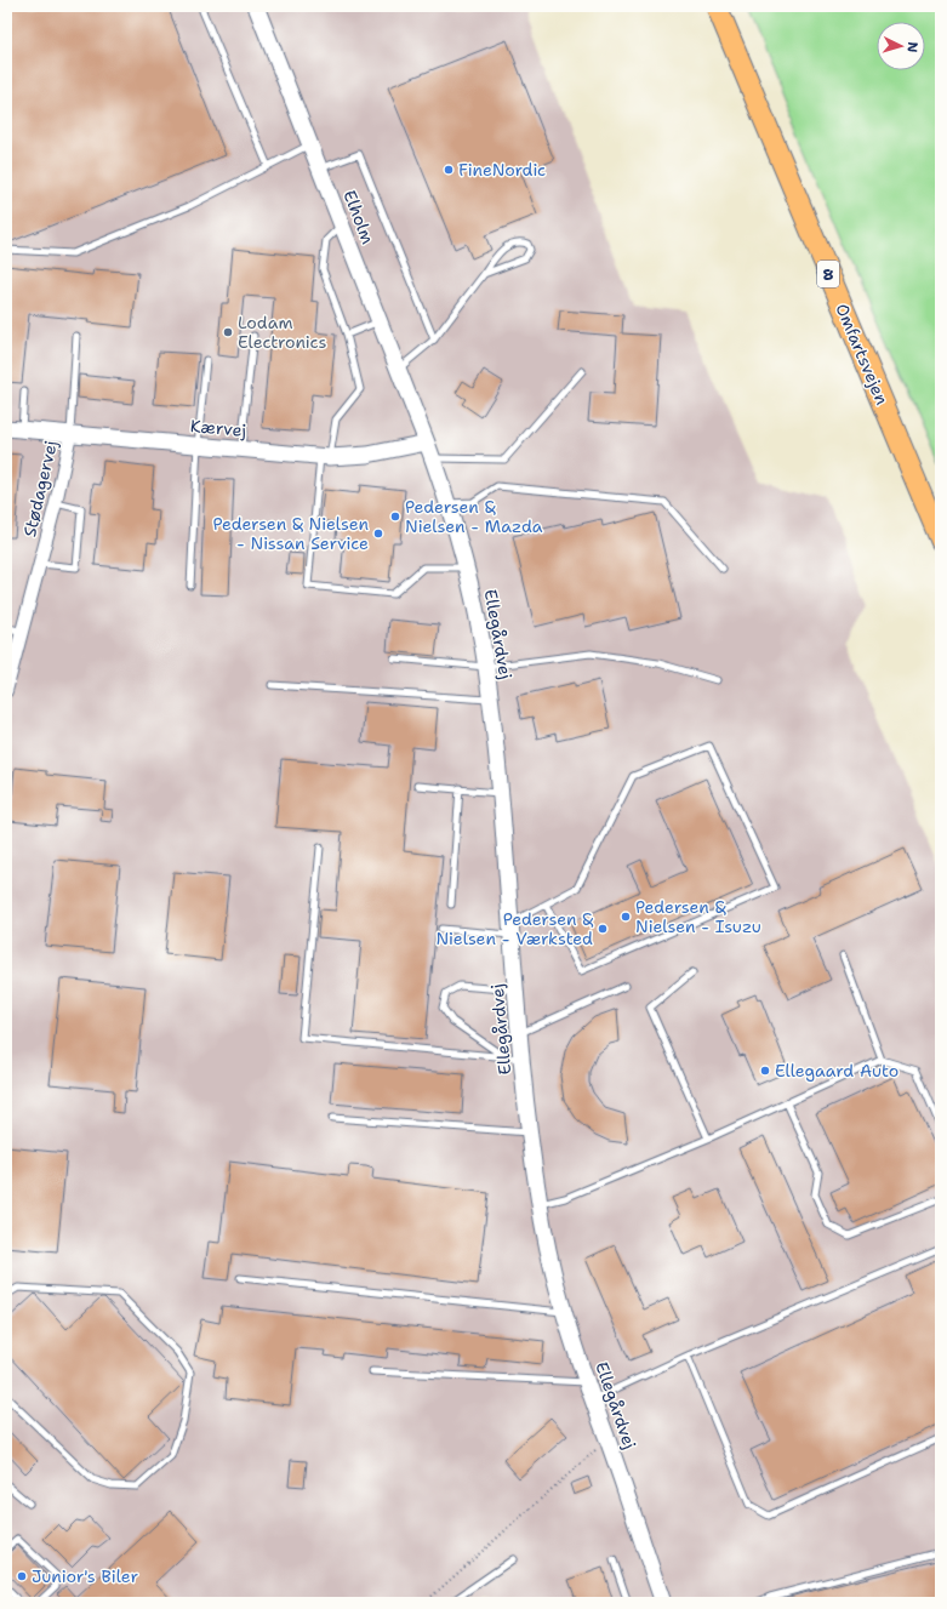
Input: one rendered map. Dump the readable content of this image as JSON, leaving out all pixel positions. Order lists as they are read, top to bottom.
{
  "streets": {
    "highway": ["8", "Omfartsvejen"],
    "street": [
      "Elholm",
      "Kærvej",
      "Stødagervej",
      "Ellegårdvej"
    ]
  },
  "crossings": [
    ["Elholm", "Kærvej"],
    ["Elholm", "Ellegårdvej"],
    ["Kærvej", "Stødagervej"],
    ["Kærvej", "Ellegårdvej"]
  ],
  "places": [
    "FineNordic",
    "Lodam Electronics",
    "Pedersen & Nielsen - Mazda",
    "Pedersen & Nielsen - Nissan Service",
    "Pedersen & Nielsen - Isuzu",
    "Pedersen & Nielsen - Værksted",
    "Ellegaard Auto",
    "Junior's Biler"
  ],
  "north": "right"
}
